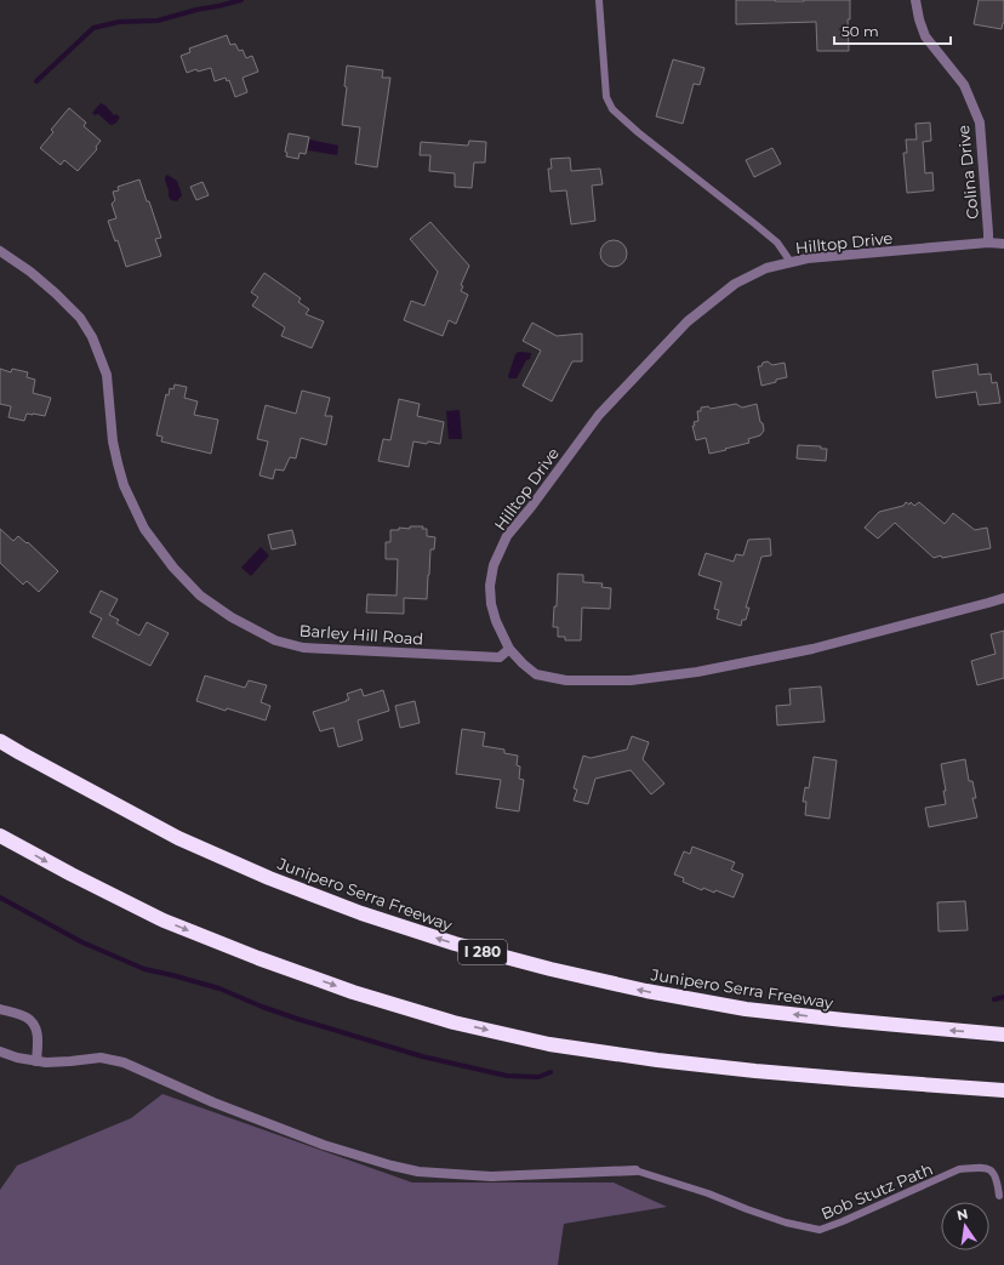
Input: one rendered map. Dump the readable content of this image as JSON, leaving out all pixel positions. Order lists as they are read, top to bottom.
{
  "streets": {
    "highway": ["Junipero Serra Freeway", "I 280"],
    "street": ["Colina Drive", "Hilltop Drive", "Barley Hill Road"],
    "lane": ["Bob Stutz Path"]
  },
  "crossings": [
    ["Colina Drive", "Hilltop Drive"],
    ["Hilltop Drive", "Barley Hill Road"]
  ],
  "scale_bar": "50 m",
  "north": "top"
}
